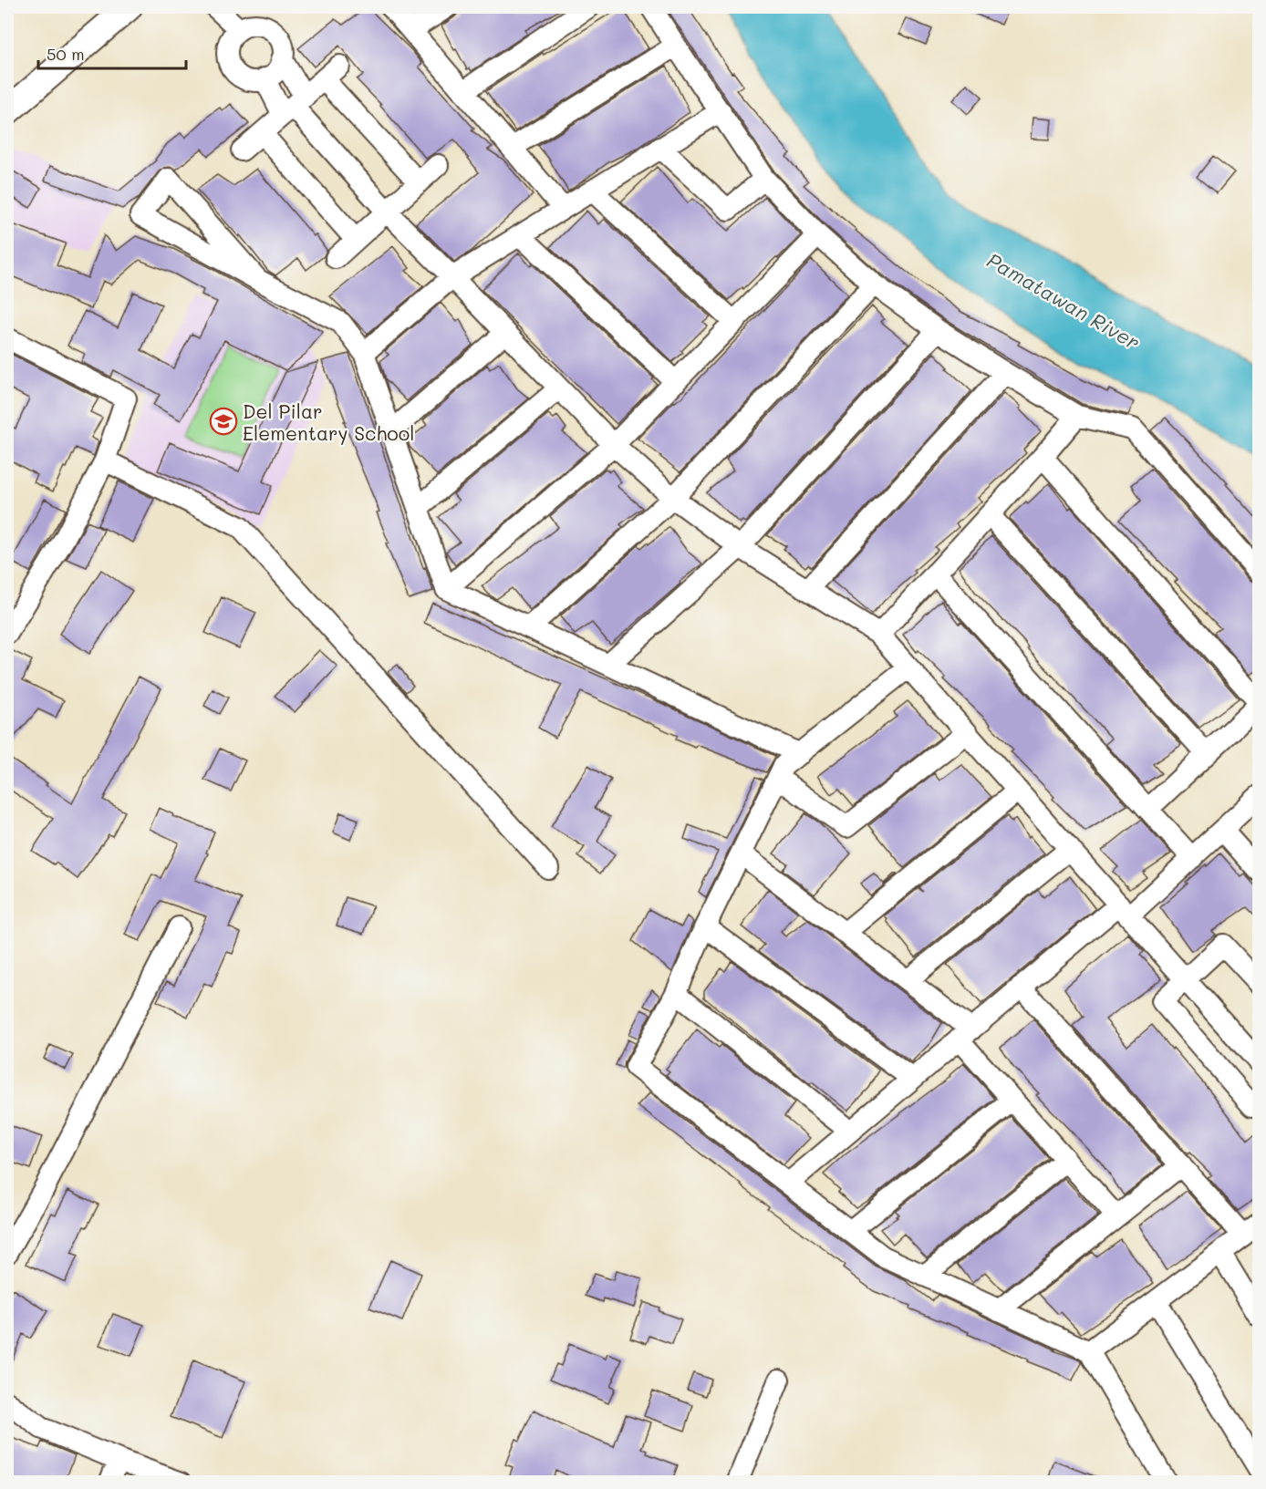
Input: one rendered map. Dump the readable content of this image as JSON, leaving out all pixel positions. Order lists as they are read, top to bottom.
{
  "water": ["Pamatawan River"],
  "places": {
    "school or university": ["Del Pilar Elementary School"]
  },
  "scale_bar": "50 m"
}
